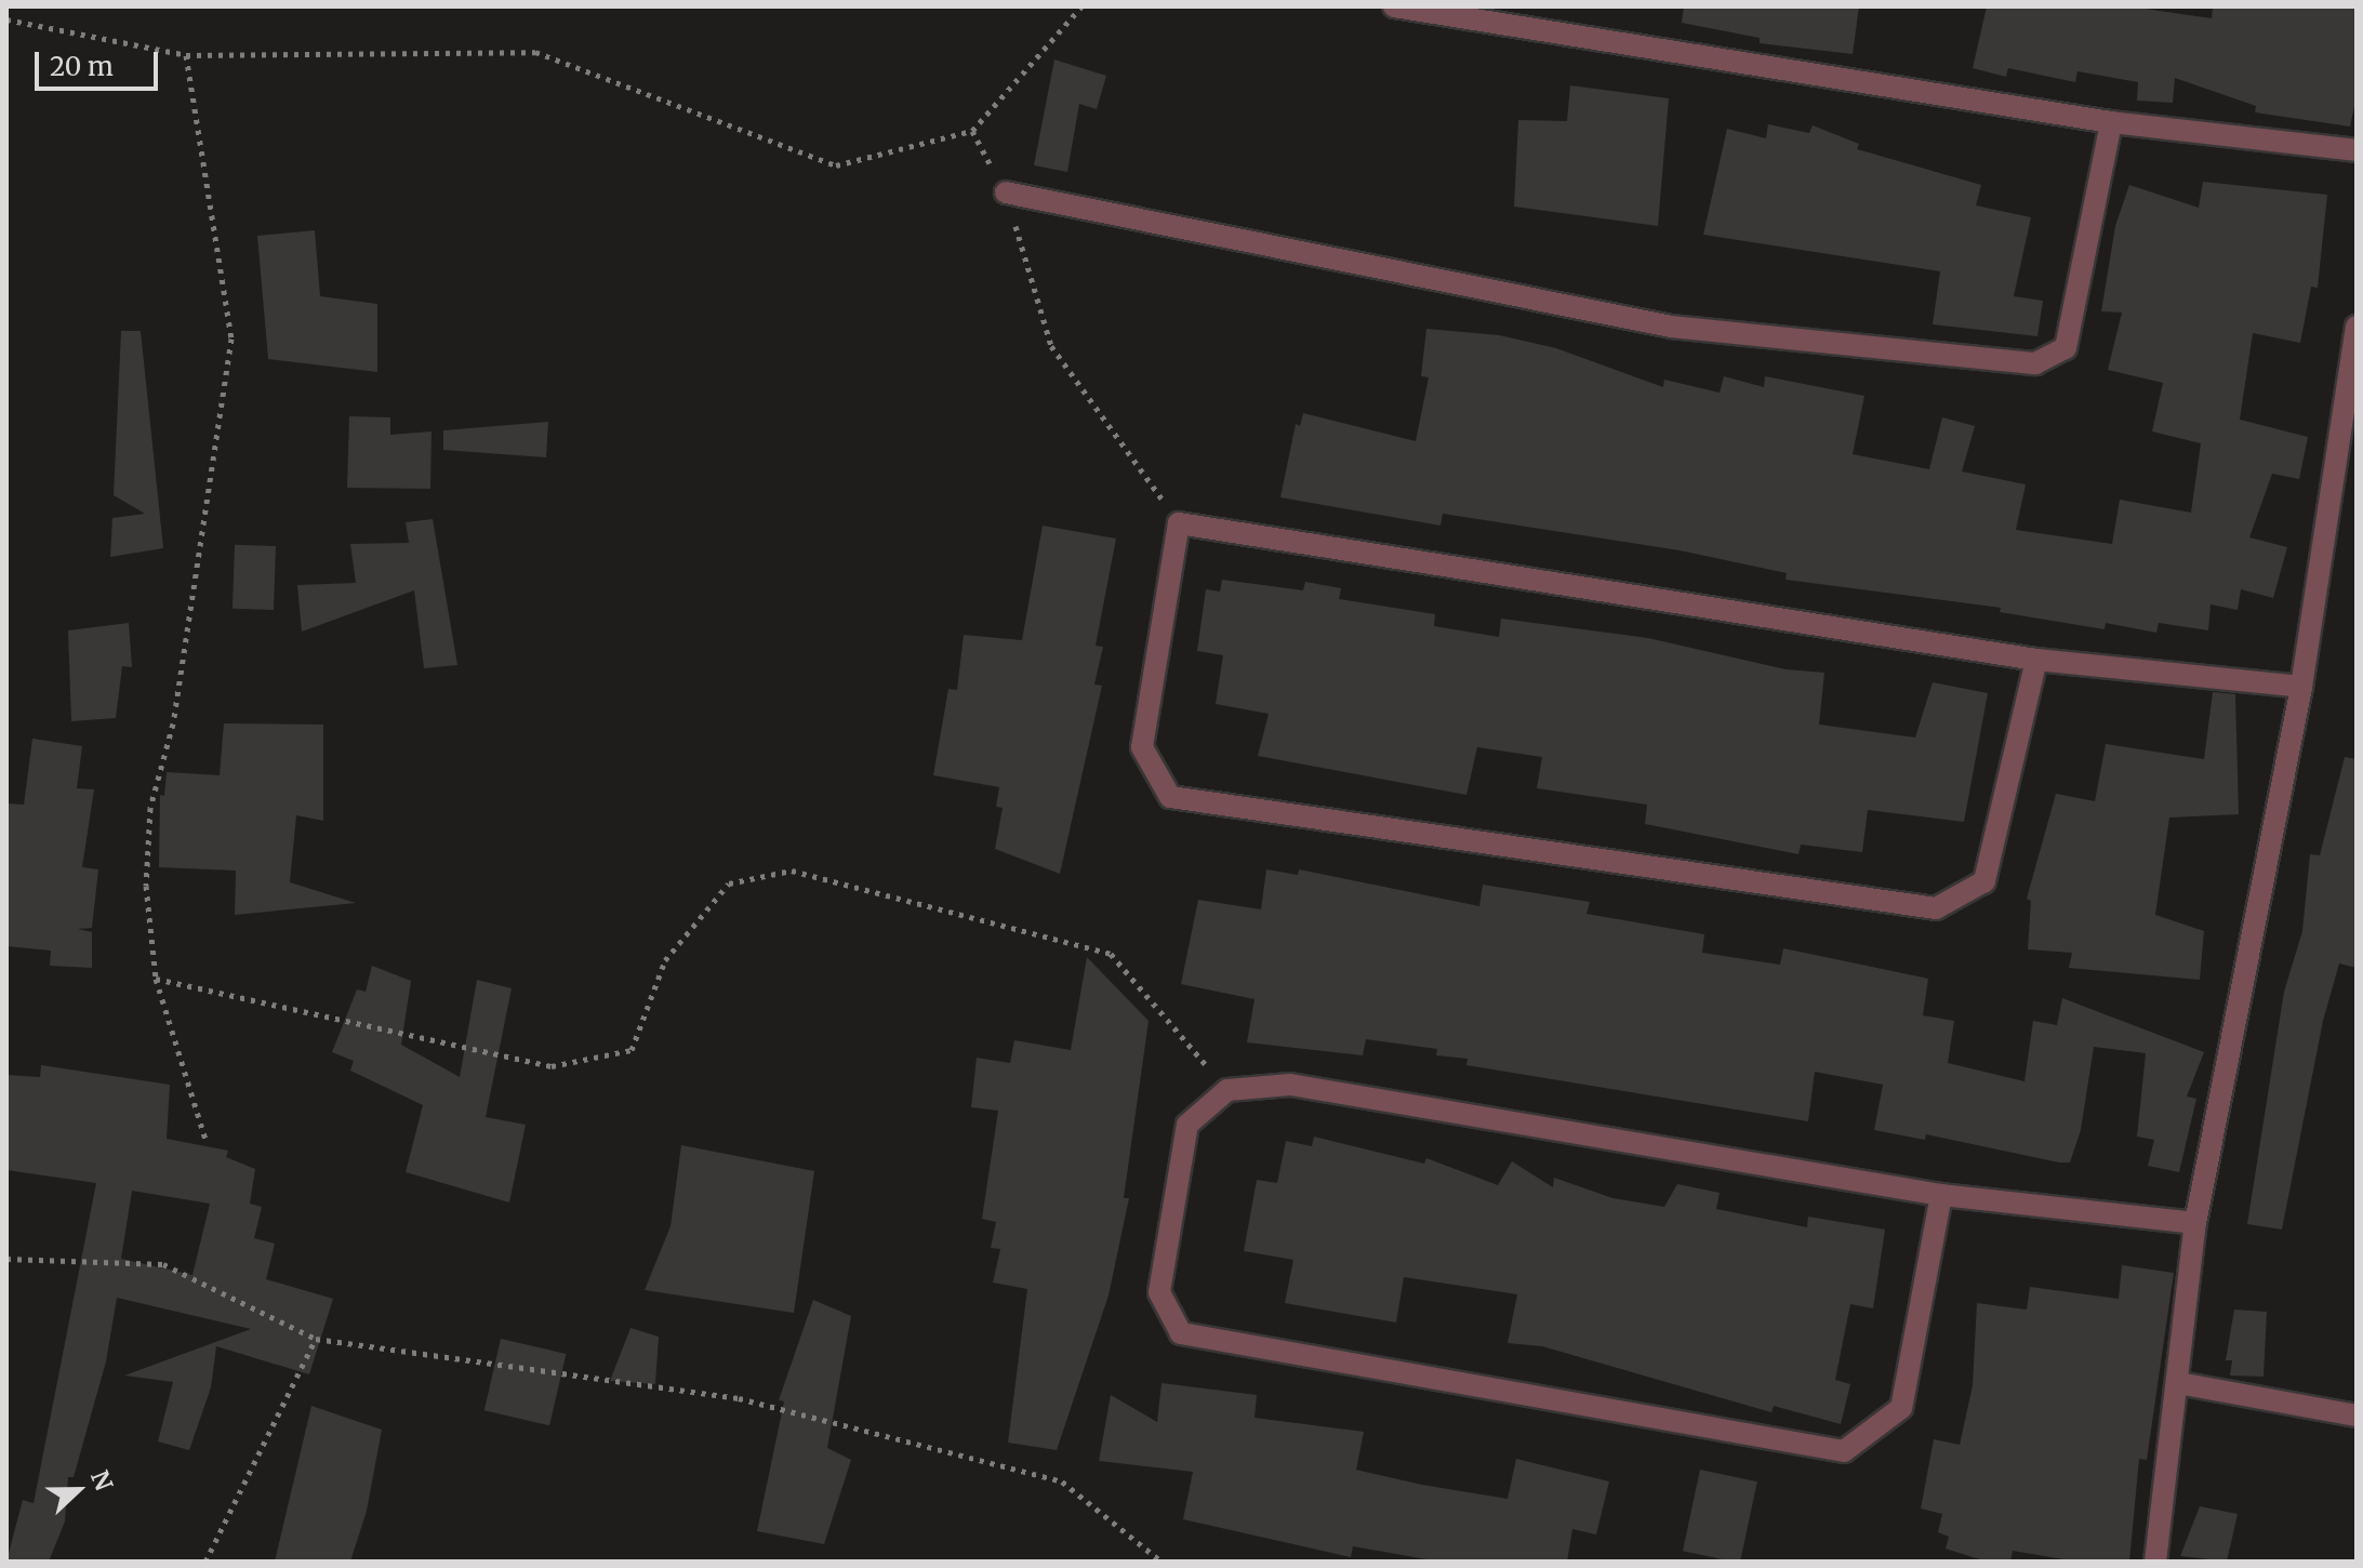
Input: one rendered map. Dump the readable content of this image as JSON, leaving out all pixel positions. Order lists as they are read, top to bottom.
{
  "scale_bar": "20 m",
  "north": "right"
}
